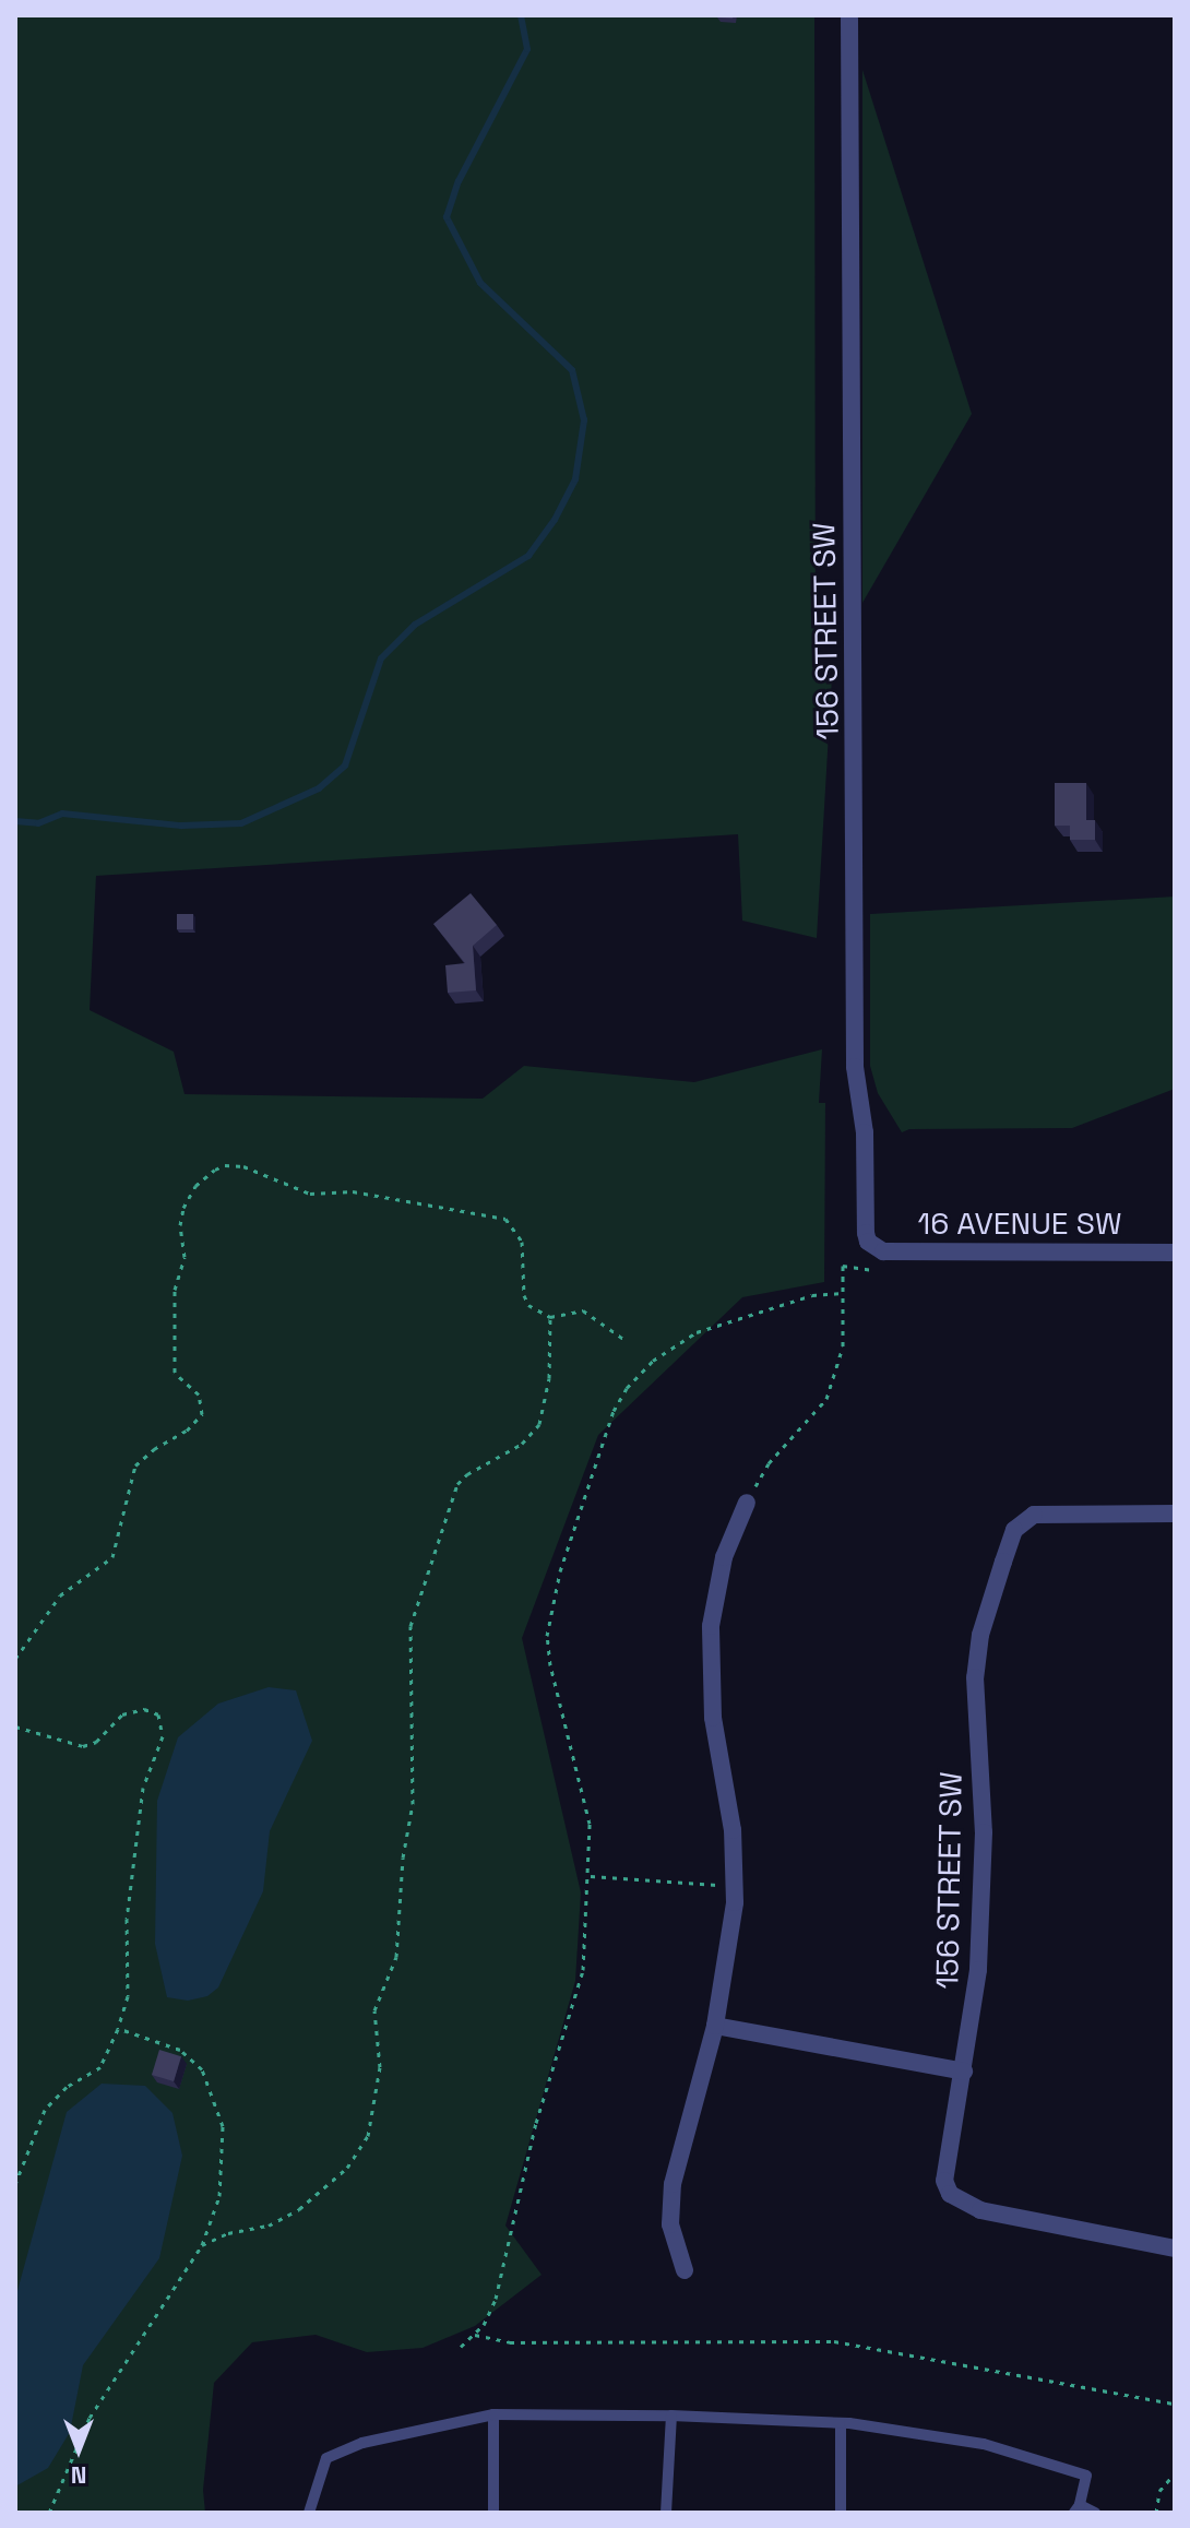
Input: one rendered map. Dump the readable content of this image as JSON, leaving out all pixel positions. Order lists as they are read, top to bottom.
{
  "streets": {
    "street": ["156 STREET SW", "16 AVENUE SW"]
  },
  "crossings": [
    ["156 STREET SW", "16 AVENUE SW"]
  ],
  "north": "bottom"
}
